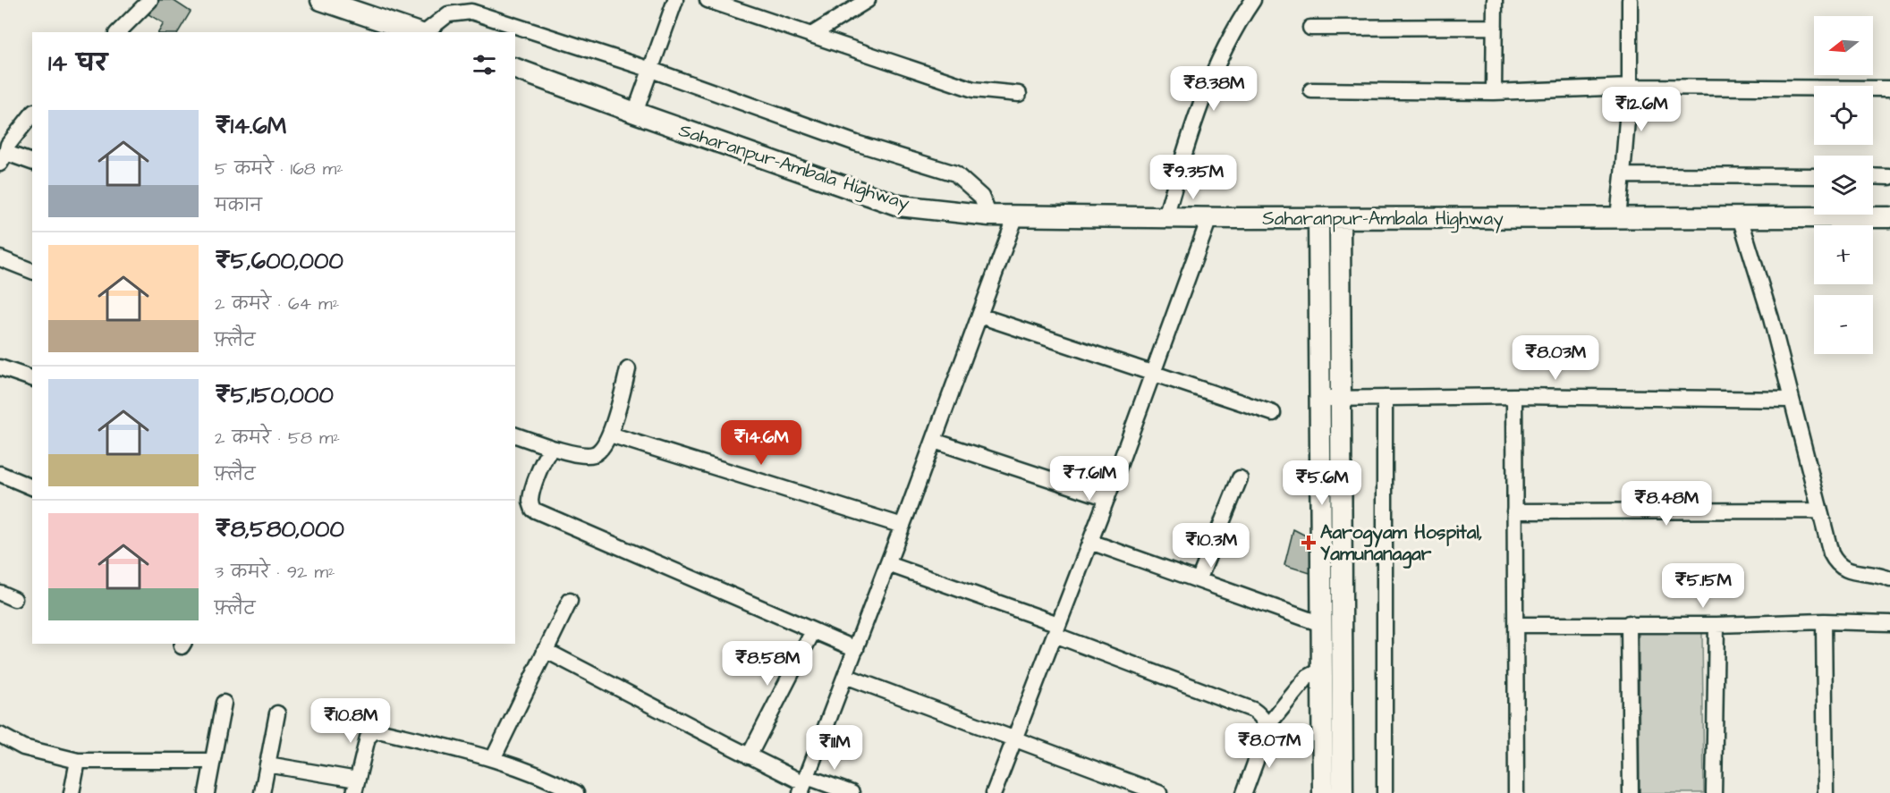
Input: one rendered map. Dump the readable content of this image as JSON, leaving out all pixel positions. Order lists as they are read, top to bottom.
{
  "streets": {
    "main road": ["Saharanpur-Ambala Highway"]
  },
  "places": {
    "health": ["Aarogyam Hospital, Yamunanagar"]
  },
  "north": "left",
  "page": {
    "map_buttons": ["+", "−"],
    "heading": "14 घर",
    "price": [
      "₹8.38M",
      "₹12.6M",
      "₹9.35M",
      "₹8.03M",
      "₹14.6M",
      "₹7.61M",
      "₹5.6M",
      "₹8.48M",
      "₹10.3M",
      "₹5.15M",
      "₹8.58M",
      "₹10.8M",
      "₹8.07M",
      "₹11M"
    ],
    "list": [
      {
        "name": "₹14.6M",
        "note": "5 कमरे · 168 m² · मकान"
      },
      {
        "name": "₹5,600,000",
        "note": "2 कमरे · 64 m² · फ़्लैट"
      },
      {
        "name": "₹5,150,000",
        "note": "2 कमरे · 58 m² · फ़्लैट"
      },
      {
        "name": "₹8,580,000",
        "note": "3 कमरे · 92 m² · फ़्लैट"
      }
    ]
  }
}
